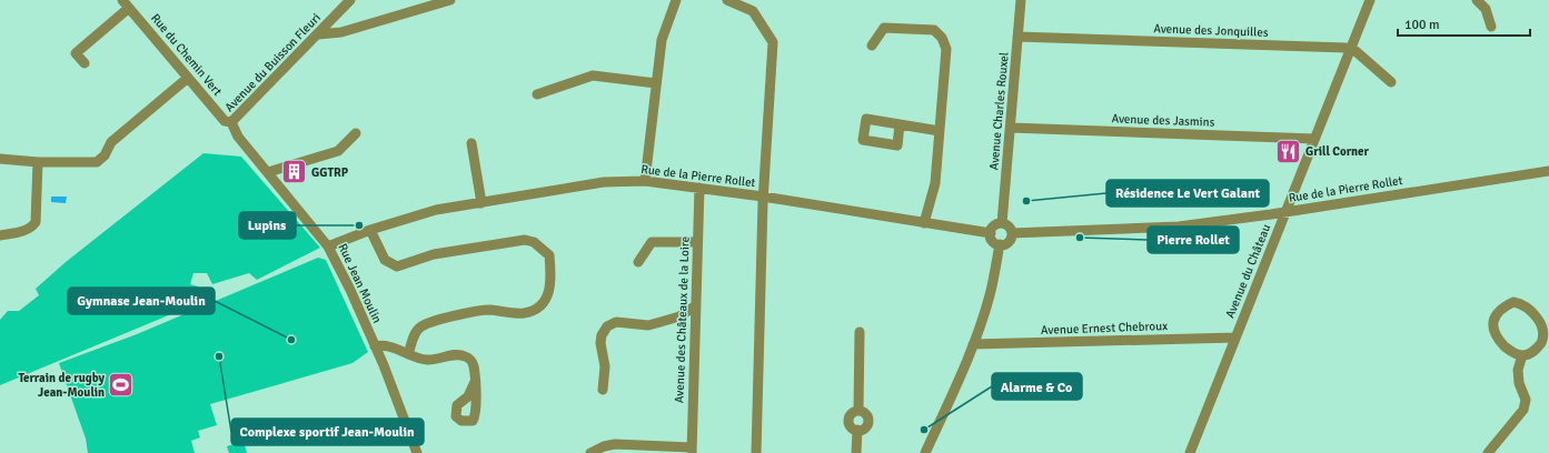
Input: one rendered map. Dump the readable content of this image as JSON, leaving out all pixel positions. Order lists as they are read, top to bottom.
{
  "streets": {
    "street": [
      "Avenue des Jonquilles",
      "Rue du Chemin Vert",
      "Avenue du Buisson Fleuri",
      "Avenue Charles Rouxel",
      "Avenue des Jasmins",
      "Rue de la Pierre Rollet",
      "Avenue du Château",
      "Rue Jean Moulin",
      "Avenue des Châteaux de la Loire",
      "Avenue Ernest Chebroux"
    ]
  },
  "crossings": [
    ["Avenue des Jonquilles", "Avenue Charles Rouxel"],
    ["Avenue des Jonquilles", "Avenue du Château"],
    ["Rue du Chemin Vert", "Avenue du Buisson Fleuri"],
    ["Rue du Chemin Vert", "Rue Jean Moulin"],
    ["Avenue du Buisson Fleuri", "Rue Jean Moulin"],
    ["Avenue Charles Rouxel", "Avenue des Jasmins"],
    ["Avenue Charles Rouxel", "Rue de la Pierre Rollet"],
    ["Avenue des Jasmins", "Avenue du Château"],
    ["Rue de la Pierre Rollet", "Avenue du Château"],
    ["Rue de la Pierre Rollet", "Rue Jean Moulin"],
    ["Rue de la Pierre Rollet", "Avenue des Châteaux de la Loire"],
    ["Avenue du Château", "Avenue Ernest Chebroux"]
  ],
  "places": {
    "restaurant": ["Grill Corner"],
    "building": ["GGTRP"],
    "other": [
      "Résidence Le Vert Galant",
      "Lupins",
      "Pierre Rollet",
      "Gymnase Jean-Moulin",
      "Complexe sportif Jean-Moulin",
      "Alarme & Co"
    ],
    "sports": ["Terrain de rugby Jean-Moulin"]
  },
  "scale_bar": "100 m"
}
